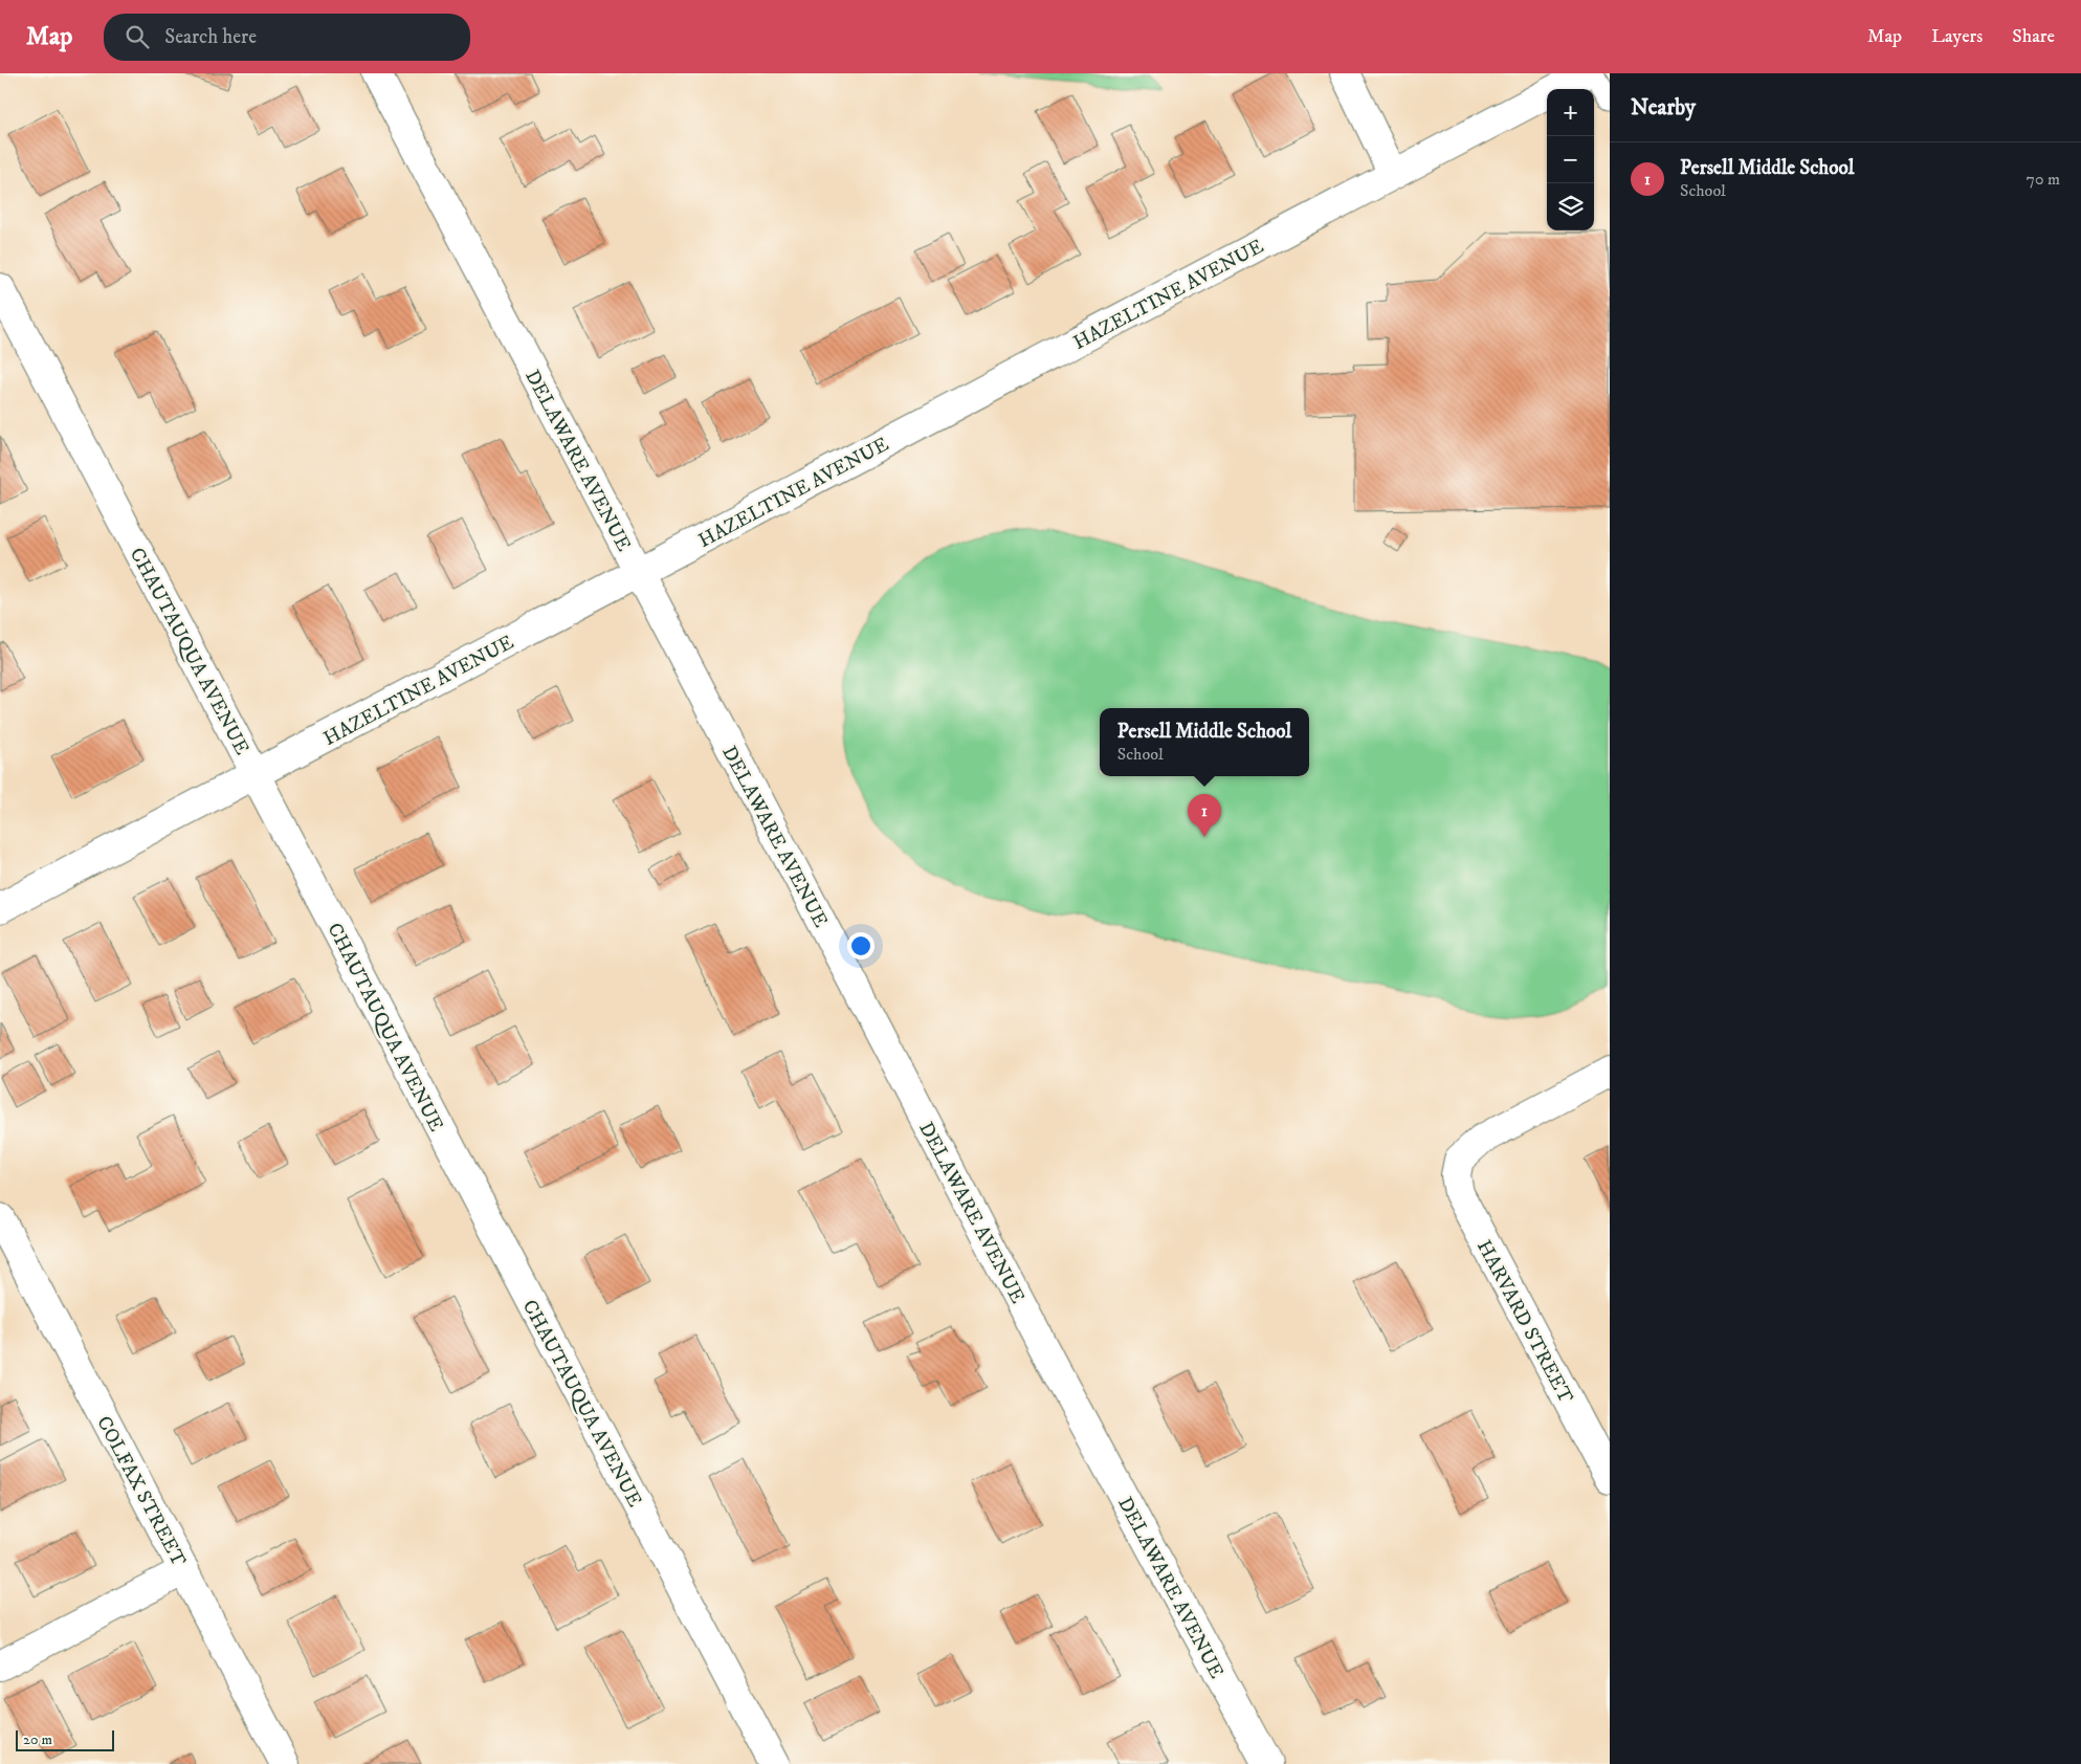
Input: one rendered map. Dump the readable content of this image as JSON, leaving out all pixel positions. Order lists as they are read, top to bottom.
{
  "streets": {
    "street": [
      "HAZELTINE AVENUE",
      "DELAWARE AVENUE",
      "CHAUTAUQUA AVENUE",
      "HARVARD STREET",
      "COLFAX STREET"
    ]
  },
  "crossings": [
    ["HAZELTINE AVENUE", "DELAWARE AVENUE"],
    ["HAZELTINE AVENUE", "CHAUTAUQUA AVENUE"]
  ],
  "scale_bar": "20 m",
  "page": {
    "header": "Map",
    "search": "Search here",
    "nav": ["Map", "Layers", "Share"],
    "heading": "Nearby",
    "map_buttons": ["+", "−"],
    "list": [
      {
        "mark": "1",
        "name": "Persell Middle School",
        "note": "School",
        "value": "70 m"
      }
    ],
    "popup": ["Persell Middle School", "School"],
    "pins": "1",
    "scale": "20 m"
  }
}
